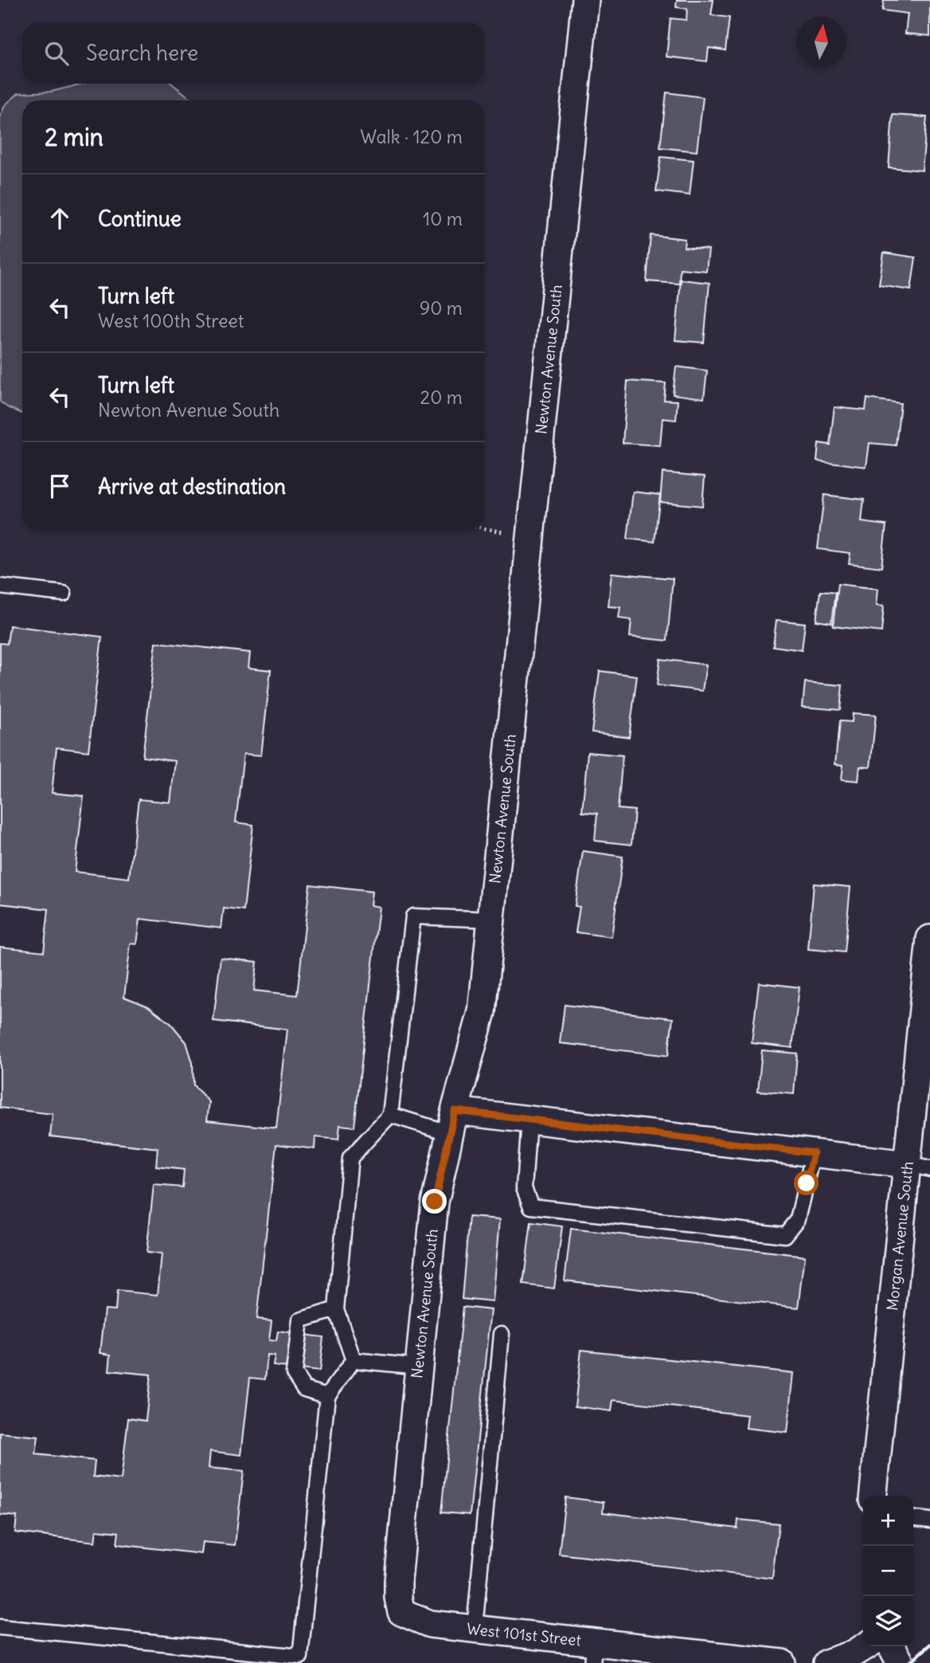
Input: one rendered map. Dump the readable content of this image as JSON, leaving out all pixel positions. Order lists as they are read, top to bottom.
{
  "streets": {
    "street": ["Newton Avenue South", "Morgan Avenue South", "West 101st Street"]
  },
  "crossings": [
    ["Newton Avenue South", "West 101st Street"]
  ],
  "north": "top",
  "page": {
    "search": "Search here",
    "heading": ["2 min", "Walk · 120 m"],
    "list": [
      ["Continue", "10 m"],
      ["Turn left", "West 100th Street", "90 m"],
      ["Turn left", "Newton Avenue South", "20 m"],
      "Arrive at destination"
    ],
    "map_buttons": ["+", "−"]
  }
}
